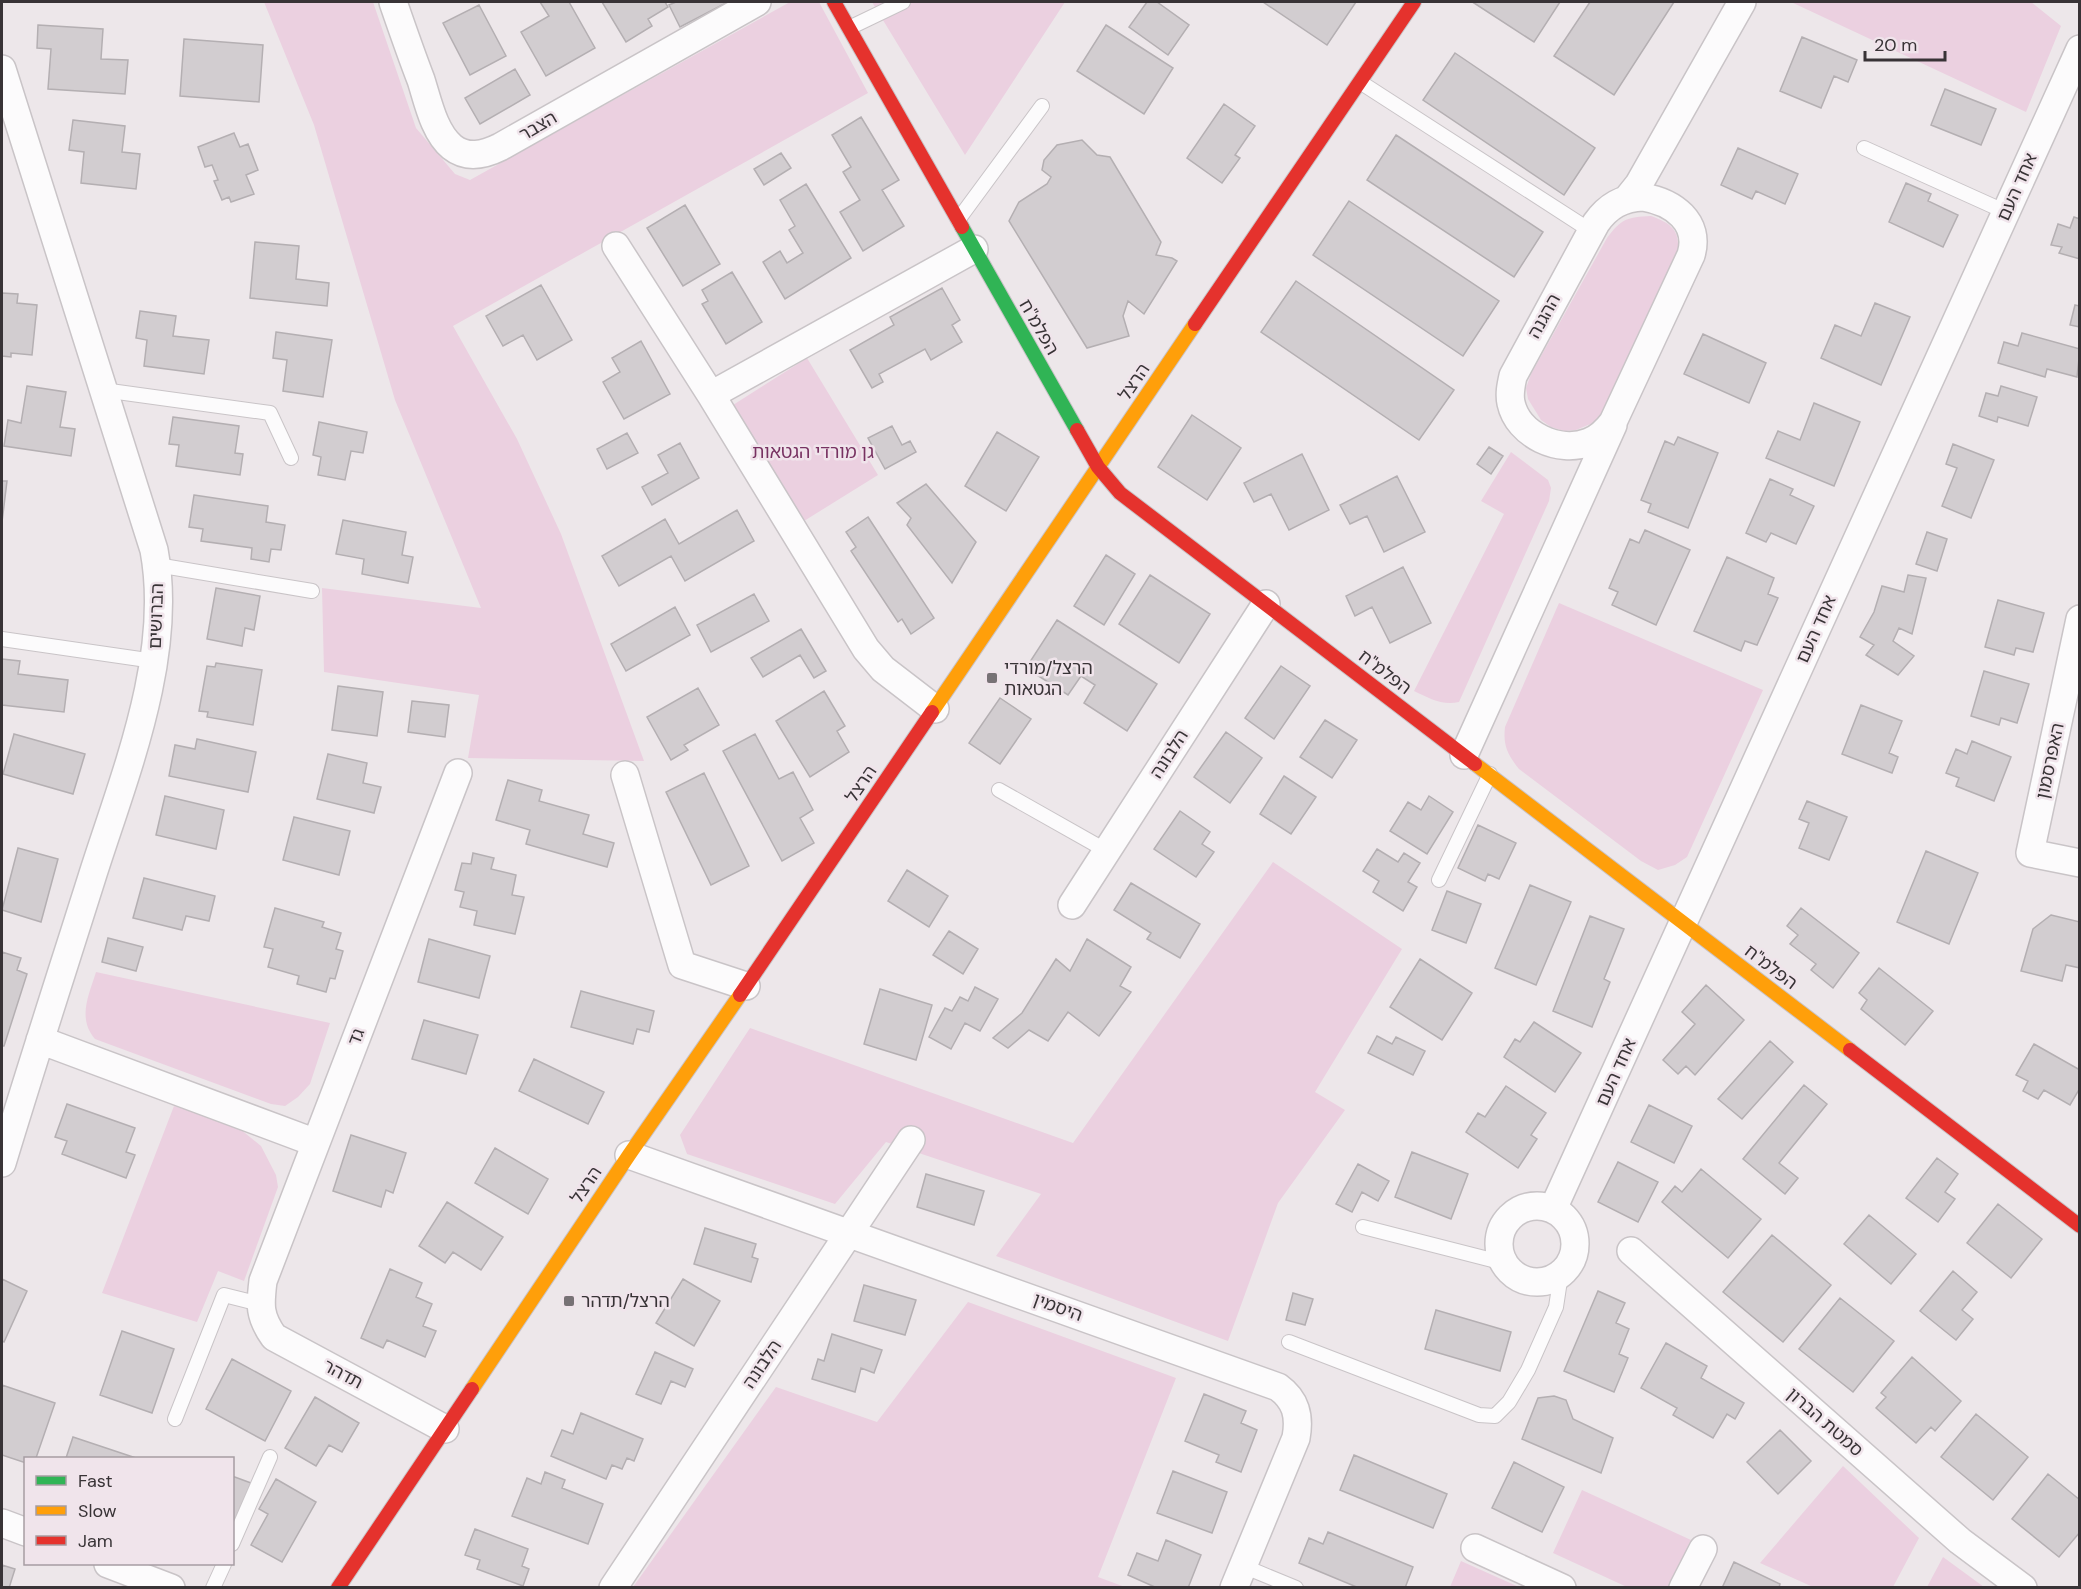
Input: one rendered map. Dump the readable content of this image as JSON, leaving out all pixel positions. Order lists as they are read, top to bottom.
{
  "streets": {
    "street": [
      "הצבר",
      "אחד העם",
      "ההגנה",
      "הפלמ\"ח",
      "הרצל",
      "הברושים",
      "הלבונה",
      "האפרסמון",
      "גד",
      "היסמין",
      "תדהר",
      "סמטת הברון"
    ]
  },
  "crossings": [
    ["אחד העם", "הפלמ\"ח"],
    ["ההגנה", "הפלמ\"ח"],
    ["הפלמ\"ח", "הרצל"],
    ["הפלמ\"ח", "הלבונה"],
    ["הרצל", "היסמין"],
    ["הרצל", "תדהר"],
    ["הלבונה", "היסמין"],
    ["גד", "תדהר"]
  ],
  "parks": ["גן מורדי הגטאות"],
  "places": {
    "transit": ["הרצל/מורדי הגטאות", "הרצל/תדהר"]
  },
  "legend": ["Fast", "Slow", "Jam"],
  "scale_bar": "20 m"
}
